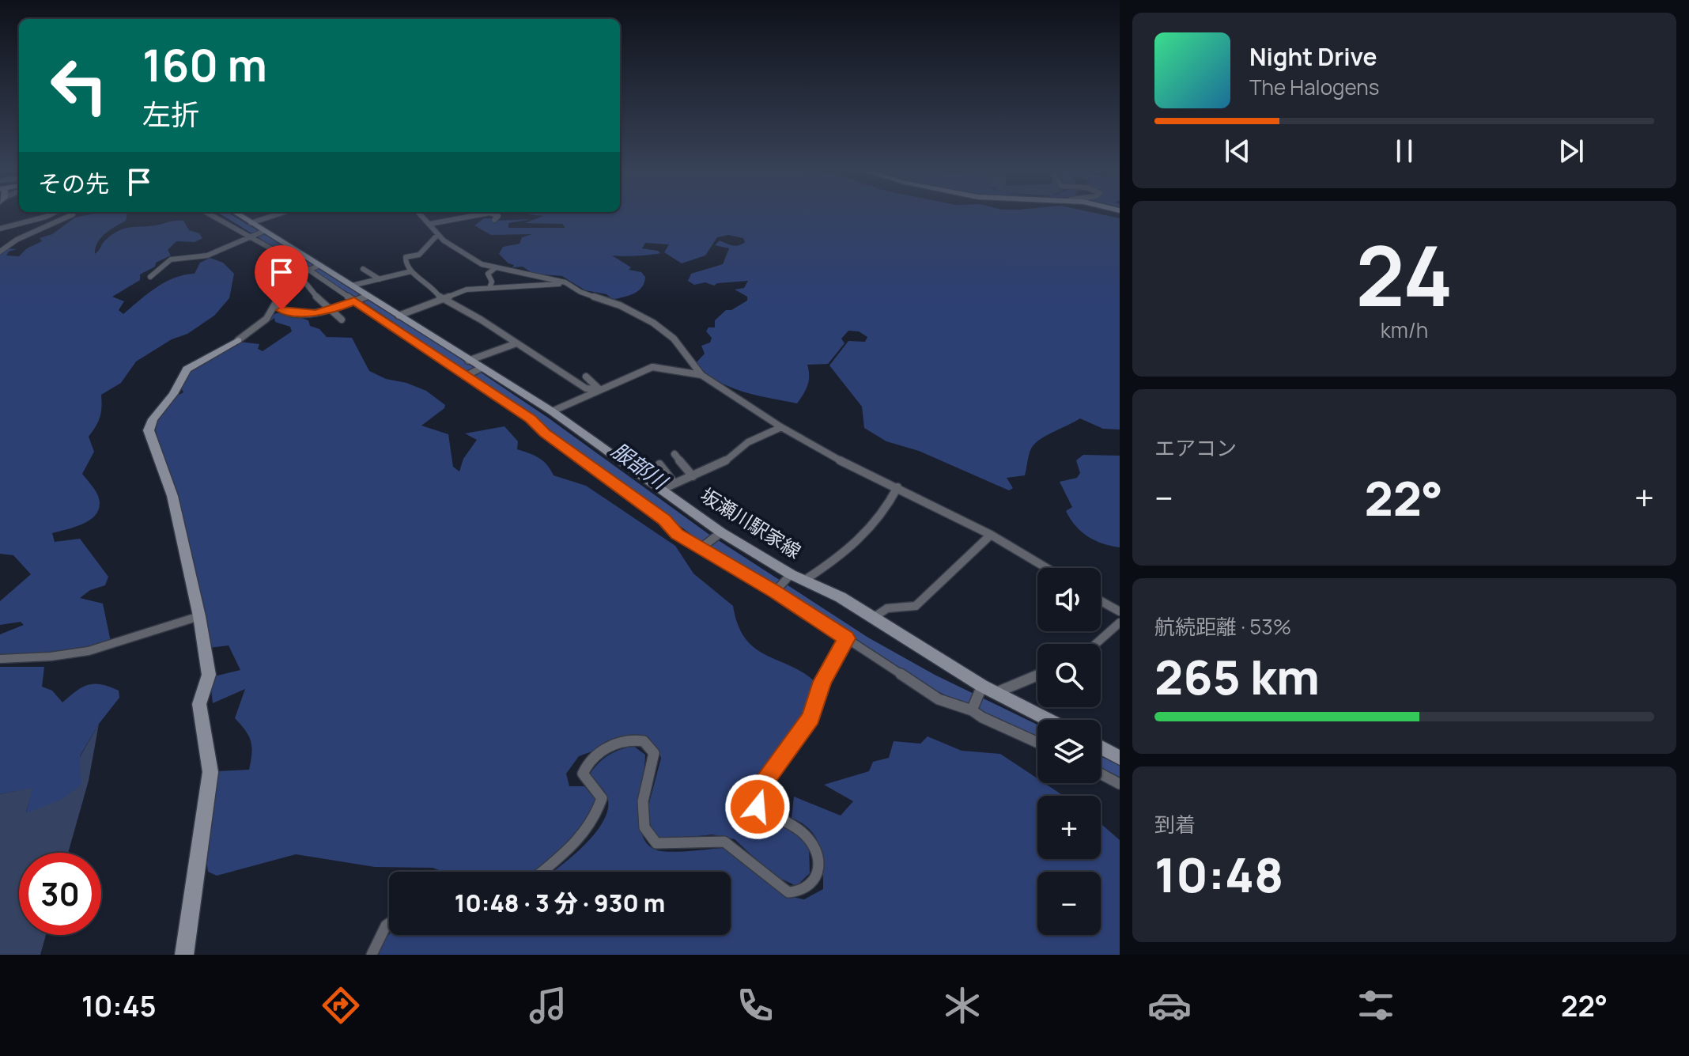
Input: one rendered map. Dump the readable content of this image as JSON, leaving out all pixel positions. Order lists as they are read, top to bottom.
{
  "streets": {
    "main road": ["坂瀬川駅家線"]
  },
  "water": ["服部川"],
  "page": {
    "turn": ["160 m", "左折"],
    "song": ["Night Drive", "The Halogens"],
    "then": "その先",
    "tile": [
      ["24", "km/h"],
      "エアコン",
      ["航続距離 · 53%", "265 km"],
      ["到着", "10:48"]
    ],
    "heat": ["−", "22°", "+"],
    "map_buttons": ["+", "−"],
    "limit": "30",
    "trip": "10:48 · 3 分 · 930 m",
    "tabs": ["10:45", "22°"]
  }
}
